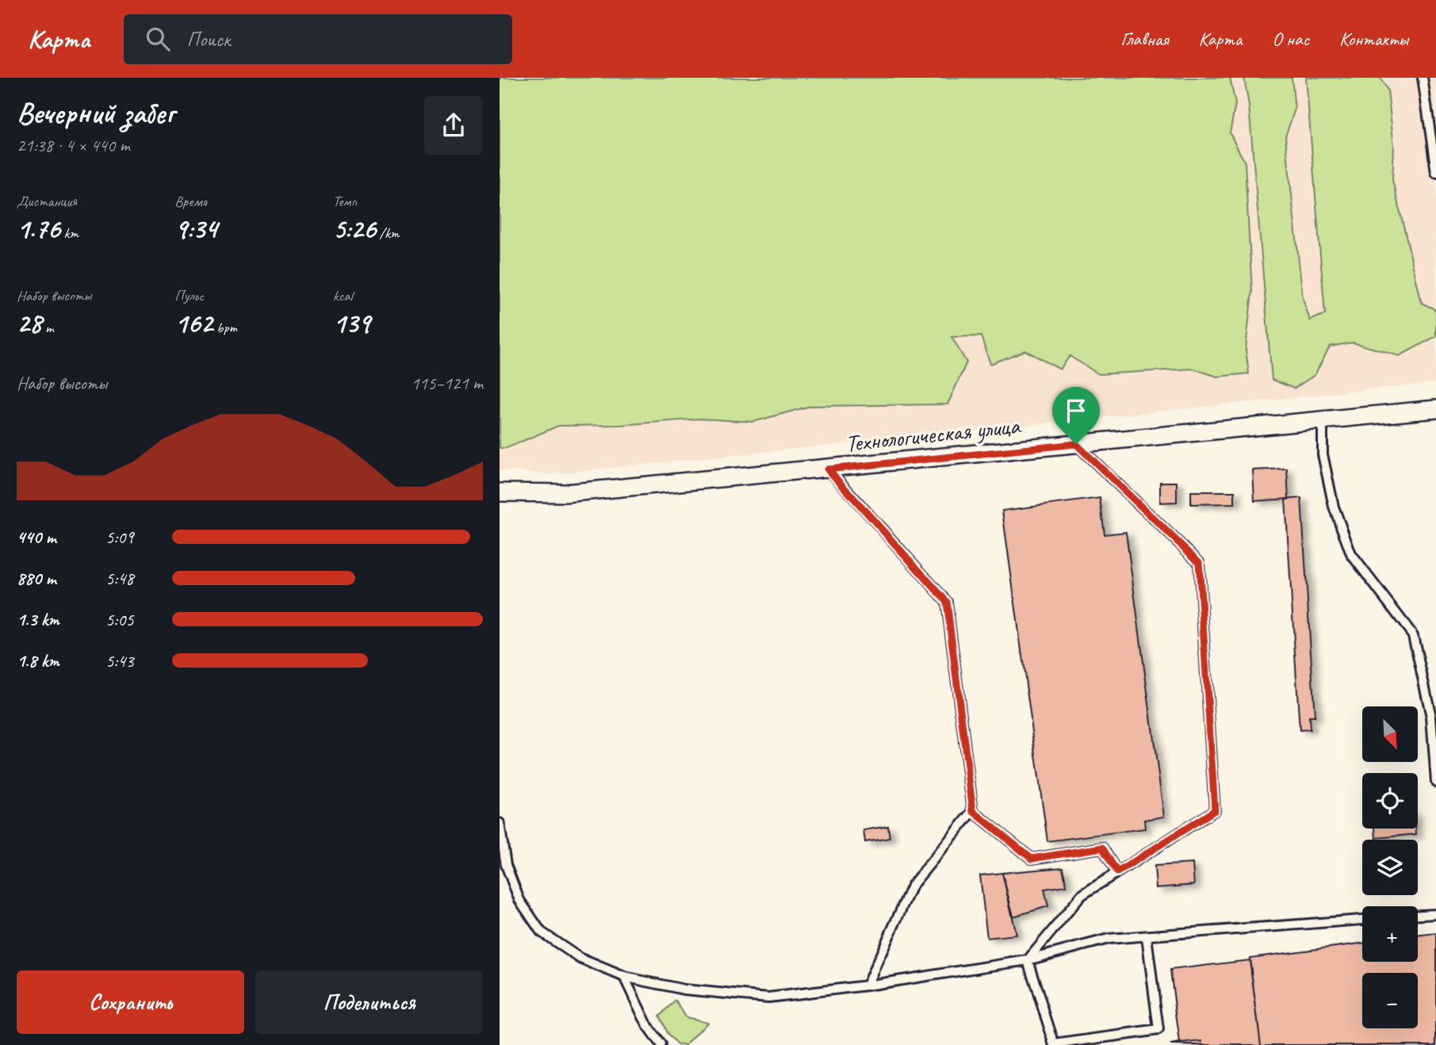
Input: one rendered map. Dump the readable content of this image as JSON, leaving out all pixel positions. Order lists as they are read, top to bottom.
{
  "streets": {
    "street": ["Технологическая улица"]
  },
  "north": "bottom right",
  "page": {
    "header": "Карта",
    "search": "Поиск",
    "nav": [
      "Главная",
      "Карта",
      "О нас",
      "Контакты"
    ],
    "heading": ["Вечерний забег", "21:38 · 4 × 440 m"],
    "stats": [
      ["Дистанция", "1.76 km"],
      ["Время", "9:34"],
      ["Темп", "5:26 /km"],
      ["Набор высоты", "28 m"],
      ["Пульс", "162 bpm"],
      ["kcal", "139"]
    ],
    "chart": ["Набор высоты", "115–121 m"],
    "list": [
      {
        "name": "440 m",
        "note": "5:09"
      },
      {
        "name": "880 m",
        "note": "5:48"
      },
      {
        "name": "1.3 km",
        "note": "5:05"
      },
      {
        "name": "1.8 km",
        "note": "5:43"
      }
    ],
    "map_buttons": ["+", "−"],
    "buttons": ["Сохранить", "Поделиться"]
  }
}
